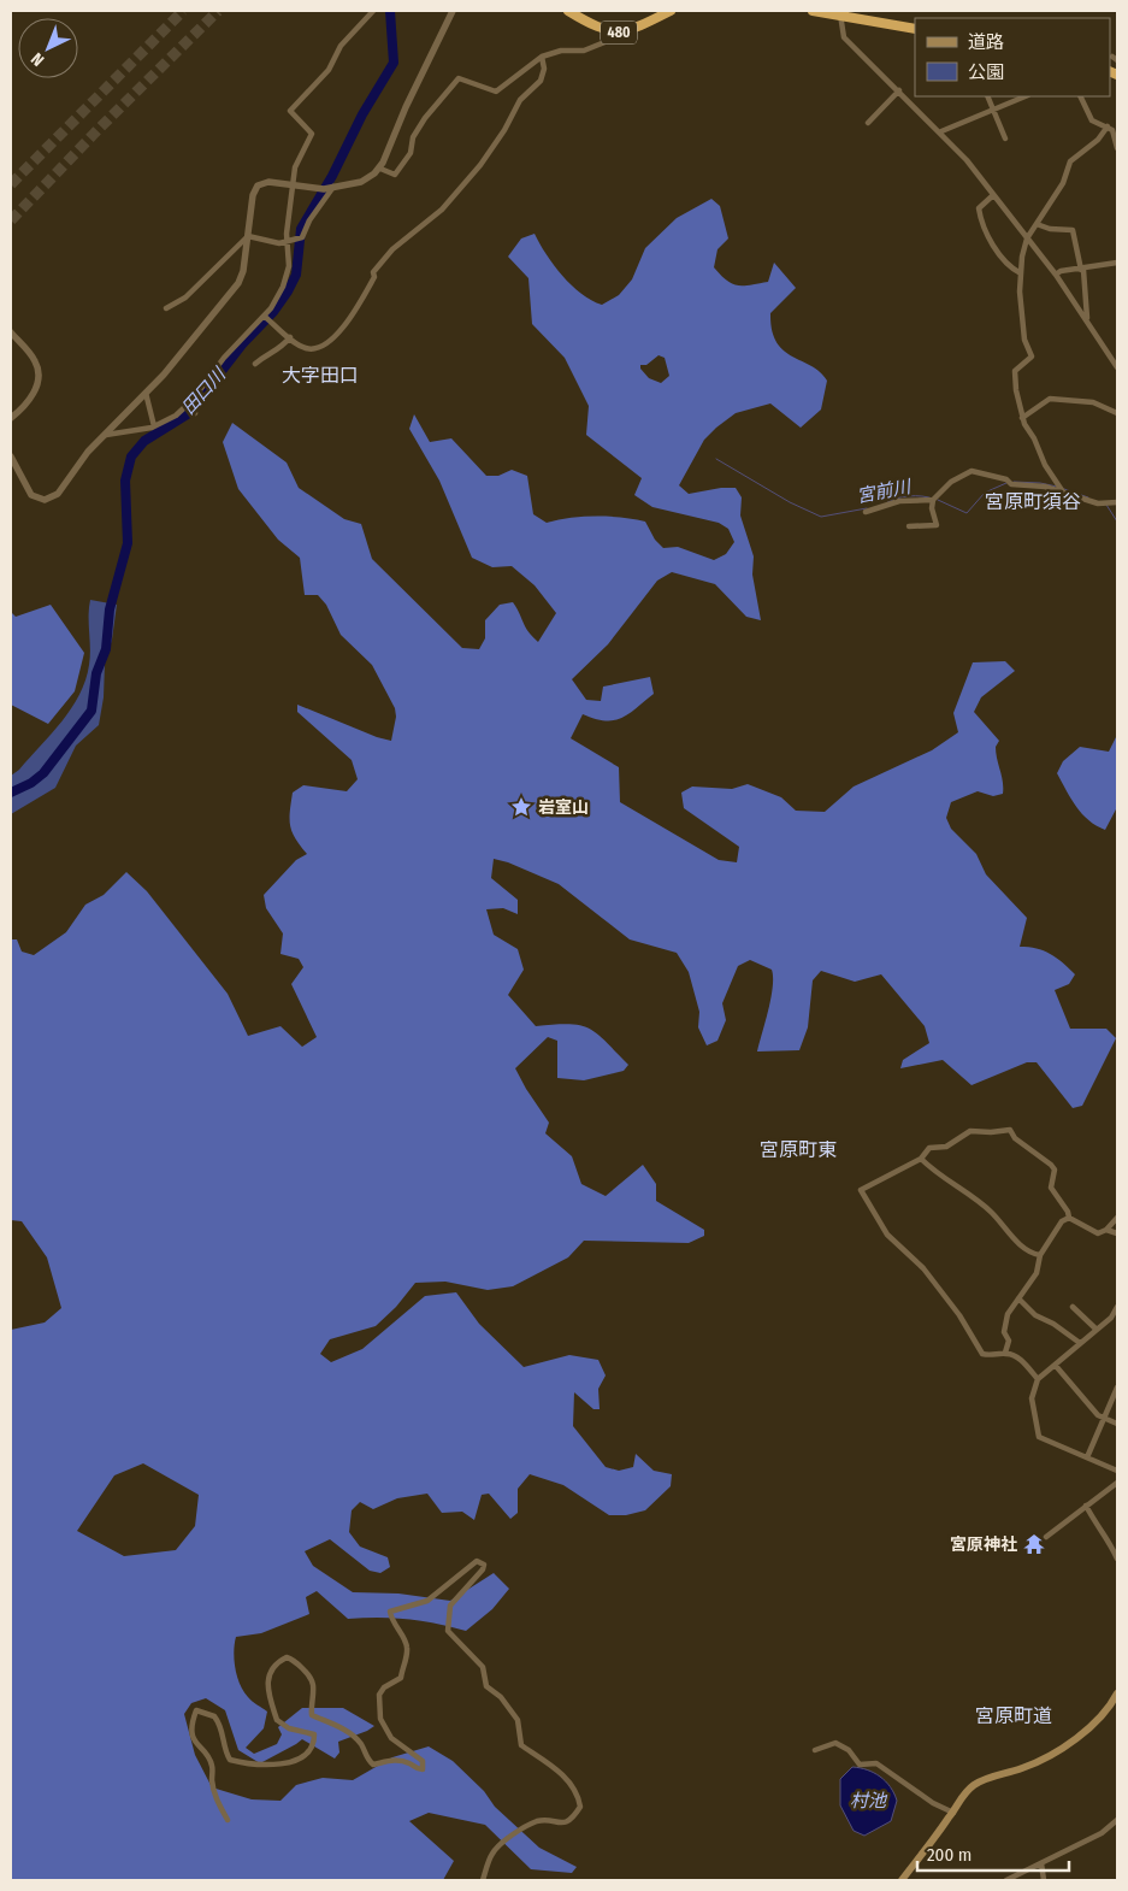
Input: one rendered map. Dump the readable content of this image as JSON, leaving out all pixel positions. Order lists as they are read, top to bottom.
{
  "streets": {
    "highway": ["480"]
  },
  "districts": [
    "大字田口",
    "宮原町須谷",
    "宮原町東",
    "宮原町道"
  ],
  "water": ["田口川", "宮前川", "村池"],
  "places": {
    "place": ["岩室山"],
    "temple": ["宮原神社"]
  },
  "legend": ["道路", "公園"],
  "scale_bar": "200 m",
  "north": "bottom left"
}
